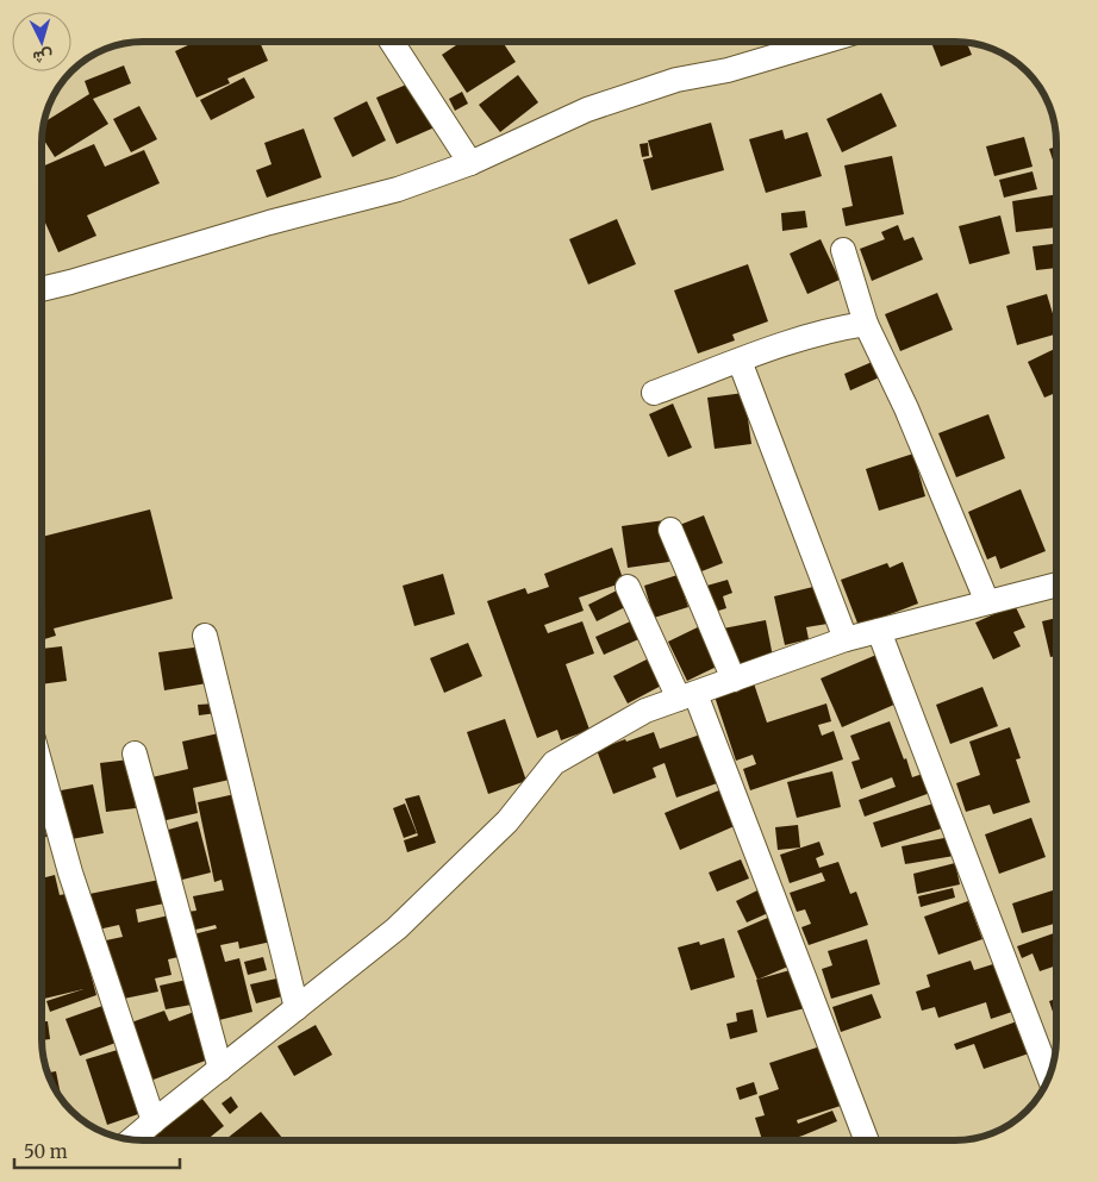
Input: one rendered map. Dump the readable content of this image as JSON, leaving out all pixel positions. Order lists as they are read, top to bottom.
{
  "scale_bar": "50 m",
  "north": "bottom"
}
